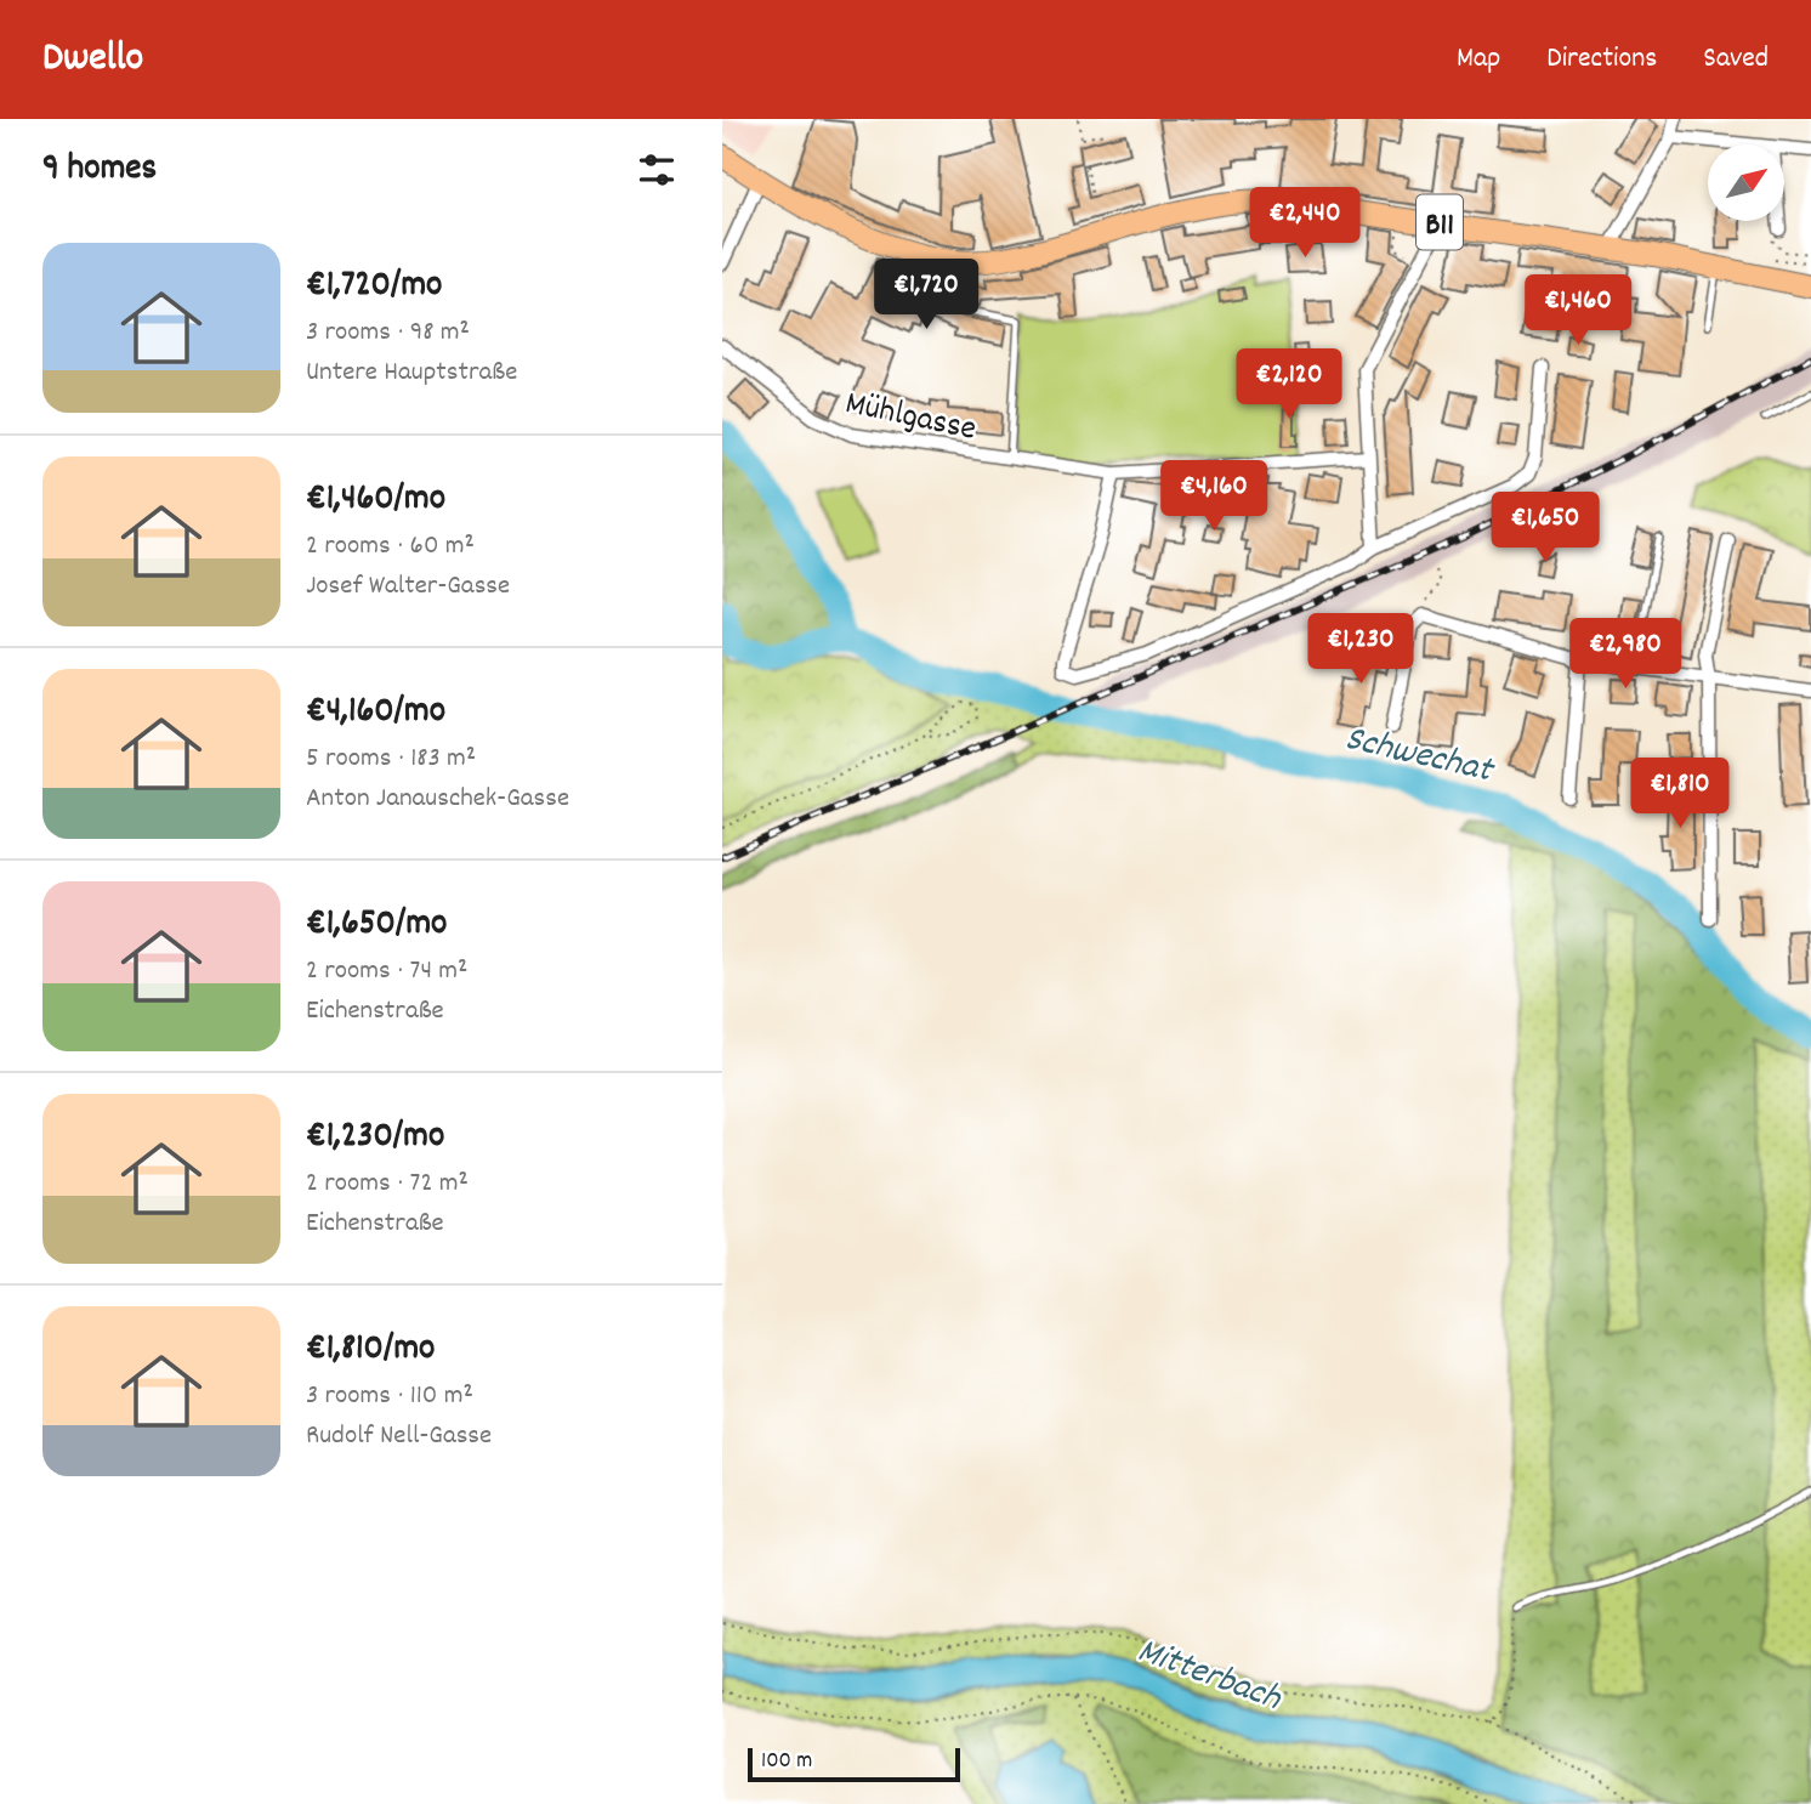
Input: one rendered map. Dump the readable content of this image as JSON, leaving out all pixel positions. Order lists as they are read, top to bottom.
{
  "streets": {
    "main road": ["B11"],
    "street": ["Mühlgasse"]
  },
  "water": ["Schwechat", "Mitterbach"],
  "scale_bar": "100 m",
  "north": "top right",
  "page": {
    "header": "Dwello",
    "nav": ["Map", "Directions", "Saved"],
    "heading": "9 homes",
    "price": [
      "€2,440",
      "€1,720",
      "€1,460",
      "€2,120",
      "€4,160",
      "€1,650",
      "€1,230",
      "€2,980",
      "€1,810"
    ],
    "list": [
      {
        "name": "€1,720/mo",
        "note": "3 rooms · 98 m² · Untere Hauptstraße"
      },
      {
        "name": "€1,460/mo",
        "note": "2 rooms · 60 m² · Josef Walter-Gasse"
      },
      {
        "name": "€4,160/mo",
        "note": "5 rooms · 183 m² · Anton Janauschek-Gasse"
      },
      {
        "name": "€1,650/mo",
        "note": "2 rooms · 74 m² · Eichenstraße"
      },
      {
        "name": "€1,230/mo",
        "note": "2 rooms · 72 m² · Eichenstraße"
      },
      {
        "name": "€1,810/mo",
        "note": "3 rooms · 110 m² · Rudolf Nell-Gasse"
      }
    ],
    "scale": "100 m"
  }
}
